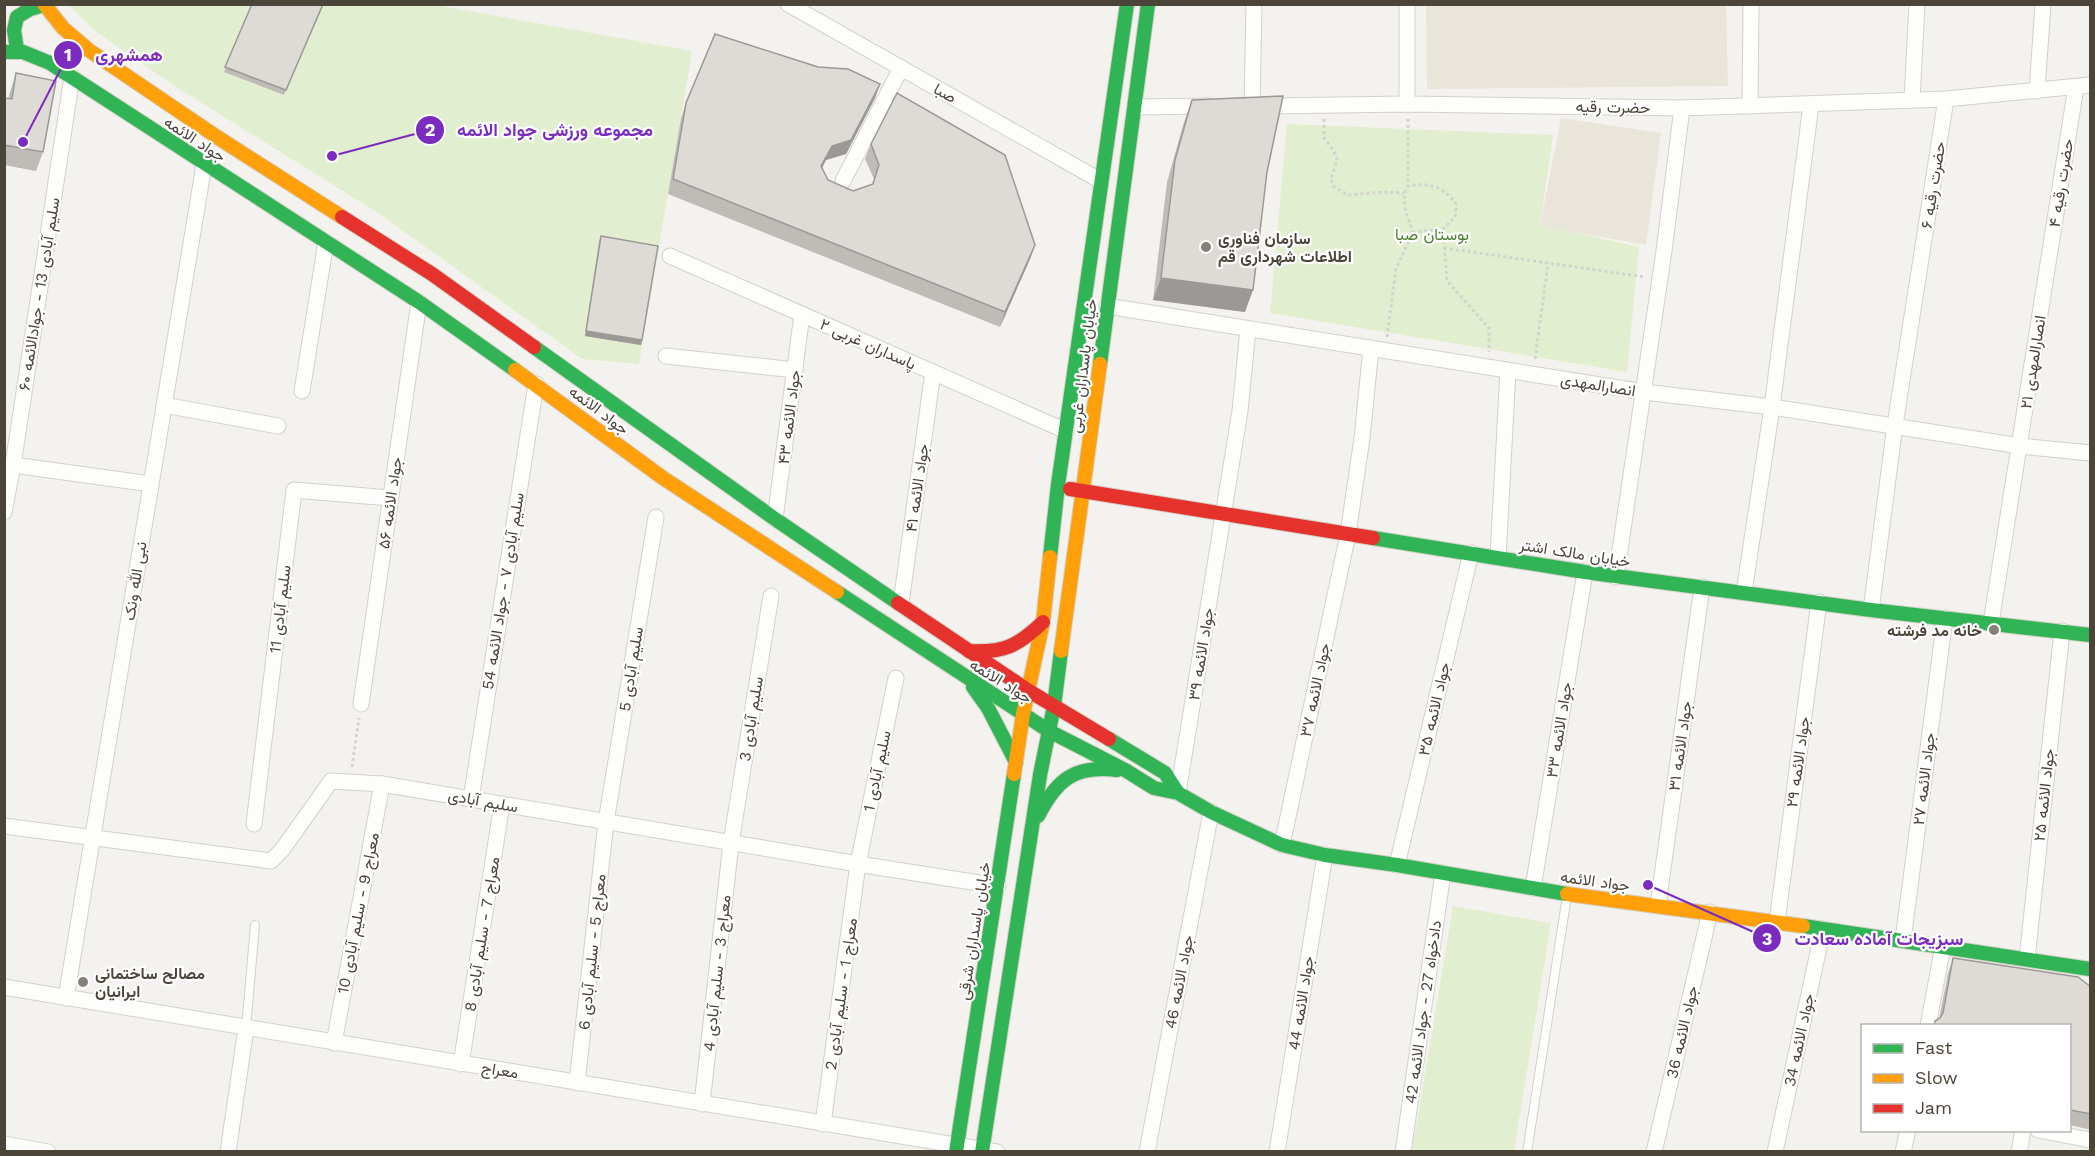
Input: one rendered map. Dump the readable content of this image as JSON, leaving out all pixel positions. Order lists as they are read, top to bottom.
{
  "streets": {
    "street": [
      "صبا",
      "حضرت رقیه",
      "جواد الائمه",
      "حضرت رقیه ۴",
      "حضرت رقیه ۶",
      "سلیم آبادی 13 - جوادالائمه ۶۰",
      "پاسداران غربی ۲",
      "انصارالمهدی ۲۱",
      "خیابان پاسداران غربی",
      "انصارالمهدی",
      "جواد الائمه ۴۳",
      "جواد الائمه ۴۱",
      "جواد الائمه ۵۶",
      "خیابان مالک اشتر",
      "نبی الله ونک",
      "سلیم آبادی ۷ - جواد الائمه 54",
      "سلیم آبادی 11",
      "جواد الائمه ۳۹",
      "سلیم آبادی 5",
      "جواد الائمه ۳۷",
      "جواد الائمه ۳۵",
      "سلیم آبادی 3",
      "جواد الائمه ۳۳",
      "جواد الائمه ۳۱",
      "جواد الائمه ۲۹",
      "سلیم آبادی 1",
      "جواد الائمه ۲۷",
      "جواد الائمه ۲۵",
      "سلیم آبادی",
      "معراج 9 - سلیم آبادی 10",
      "خیابان پاسداران شرقی",
      "معراج 7 - سلیم آبادی 8",
      "معراج 5 - سلیم آبادی 6",
      "معراج 3 - سلیم آبادی 4",
      "جواد الائمه 46",
      "معراج 1 - سلیم آبادی 2",
      "جواد الائمه 44",
      "دادخواه 27 - جواد الائمه 42",
      "جواد الائمه 36",
      "جواد الائمه 34",
      "معراج"
    ]
  },
  "crossings": [
    ["صبا", "خیابان پاسداران غربی"],
    ["حضرت رقیه", "حضرت رقیه ۴"],
    ["حضرت رقیه", "حضرت رقیه ۶"],
    ["حضرت رقیه", "خیابان پاسداران غربی"],
    ["جواد الائمه", "سلیم آبادی 13 - جوادالائمه ۶۰"],
    ["جواد الائمه", "خیابان پاسداران غربی"],
    ["جواد الائمه", "جواد الائمه ۴۳"],
    ["جواد الائمه", "جواد الائمه ۴۱"],
    ["جواد الائمه", "جواد الائمه ۵۶"],
    ["جواد الائمه", "نبی الله ونک"],
    ["جواد الائمه", "سلیم آبادی ۷ - جواد الائمه 54"],
    ["جواد الائمه", "جواد الائمه ۳۹"],
    ["جواد الائمه", "جواد الائمه ۳۷"],
    ["جواد الائمه", "جواد الائمه ۳۵"],
    ["جواد الائمه", "جواد الائمه ۳۳"],
    ["جواد الائمه", "جواد الائمه ۳۱"],
    ["جواد الائمه", "جواد الائمه ۲۹"],
    ["جواد الائمه", "جواد الائمه ۲۷"],
    ["جواد الائمه", "جواد الائمه ۲۵"],
    ["جواد الائمه", "خیابان پاسداران شرقی"],
    ["جواد الائمه", "جواد الائمه 46"],
    ["جواد الائمه", "جواد الائمه 44"],
    ["جواد الائمه", "دادخواه 27 - جواد الائمه 42"],
    ["جواد الائمه", "جواد الائمه 36"],
    ["جواد الائمه", "جواد الائمه 34"],
    ["حضرت رقیه ۴", "انصارالمهدی ۲۱"],
    ["حضرت رقیه ۶", "انصارالمهدی"],
    ["حضرت رقیه ۶", "خیابان مالک اشتر"],
    ["پاسداران غربی ۲", "خیابان پاسداران غربی"],
    ["پاسداران غربی ۲", "جواد الائمه ۴۳"],
    ["پاسداران غربی ۲", "جواد الائمه ۴۱"],
    ["انصارالمهدی ۲۱", "انصارالمهدی"],
    ["انصارالمهدی ۲۱", "خیابان مالک اشتر"],
    ["خیابان پاسداران غربی", "انصارالمهدی"],
    ["خیابان پاسداران غربی", "خیابان مالک اشتر"],
    ["خیابان پاسداران غربی", "خیابان پاسداران شرقی"],
    ["انصارالمهدی", "جواد الائمه ۳۹"],
    ["انصارالمهدی", "جواد الائمه ۳۷"],
    ["جواد الائمه ۵۶", "سلیم آبادی 11"],
    ["خیابان مالک اشتر", "جواد الائمه ۳۹"],
    ["خیابان مالک اشتر", "جواد الائمه ۳۷"],
    ["خیابان مالک اشتر", "جواد الائمه ۳۵"],
    ["خیابان مالک اشتر", "جواد الائمه ۳۳"],
    ["خیابان مالک اشتر", "جواد الائمه ۳۱"],
    ["خیابان مالک اشتر", "جواد الائمه ۲۹"],
    ["خیابان مالک اشتر", "جواد الائمه ۲۷"],
    ["خیابان مالک اشتر", "جواد الائمه ۲۵"],
    ["نبی الله ونک", "سلیم آبادی"],
    ["نبی الله ونک", "معراج"],
    ["سلیم آبادی ۷ - جواد الائمه 54", "سلیم آبادی"],
    ["سلیم آبادی 5", "سلیم آبادی"],
    ["سلیم آبادی 5", "معراج 5 - سلیم آبادی 6"],
    ["سلیم آبادی 3", "سلیم آبادی"],
    ["سلیم آبادی 3", "معراج 3 - سلیم آبادی 4"],
    ["سلیم آبادی 1", "سلیم آبادی"],
    ["سلیم آبادی 1", "معراج 1 - سلیم آبادی 2"],
    ["سلیم آبادی", "معراج 9 - سلیم آبادی 10"],
    ["سلیم آبادی", "خیابان پاسداران شرقی"],
    ["سلیم آبادی", "معراج 7 - سلیم آبادی 8"],
    ["سلیم آبادی", "معراج 5 - سلیم آبادی 6"],
    ["سلیم آبادی", "معراج 3 - سلیم آبادی 4"],
    ["سلیم آبادی", "معراج 1 - سلیم آبادی 2"],
    ["معراج 9 - سلیم آبادی 10", "معراج"],
    ["خیابان پاسداران شرقی", "معراج"],
    ["معراج 7 - سلیم آبادی 8", "معراج"],
    ["معراج 5 - سلیم آبادی 6", "معراج"],
    ["معراج 3 - سلیم آبادی 4", "معراج"],
    ["معراج 1 - سلیم آبادی 2", "معراج"]
  ],
  "parks": ["بوستان صبا"],
  "places": [
    "همشهری",
    "مجموعه ورزشی جواد الائمه",
    "سازمان فناوری اطلاعات شهرداری قم",
    "خانه مد فرشته",
    "سبزیجات آماده سعادت",
    "مصالح ساختمانی ایرانیان"
  ],
  "legend": ["Fast", "Slow", "Jam"]
}
